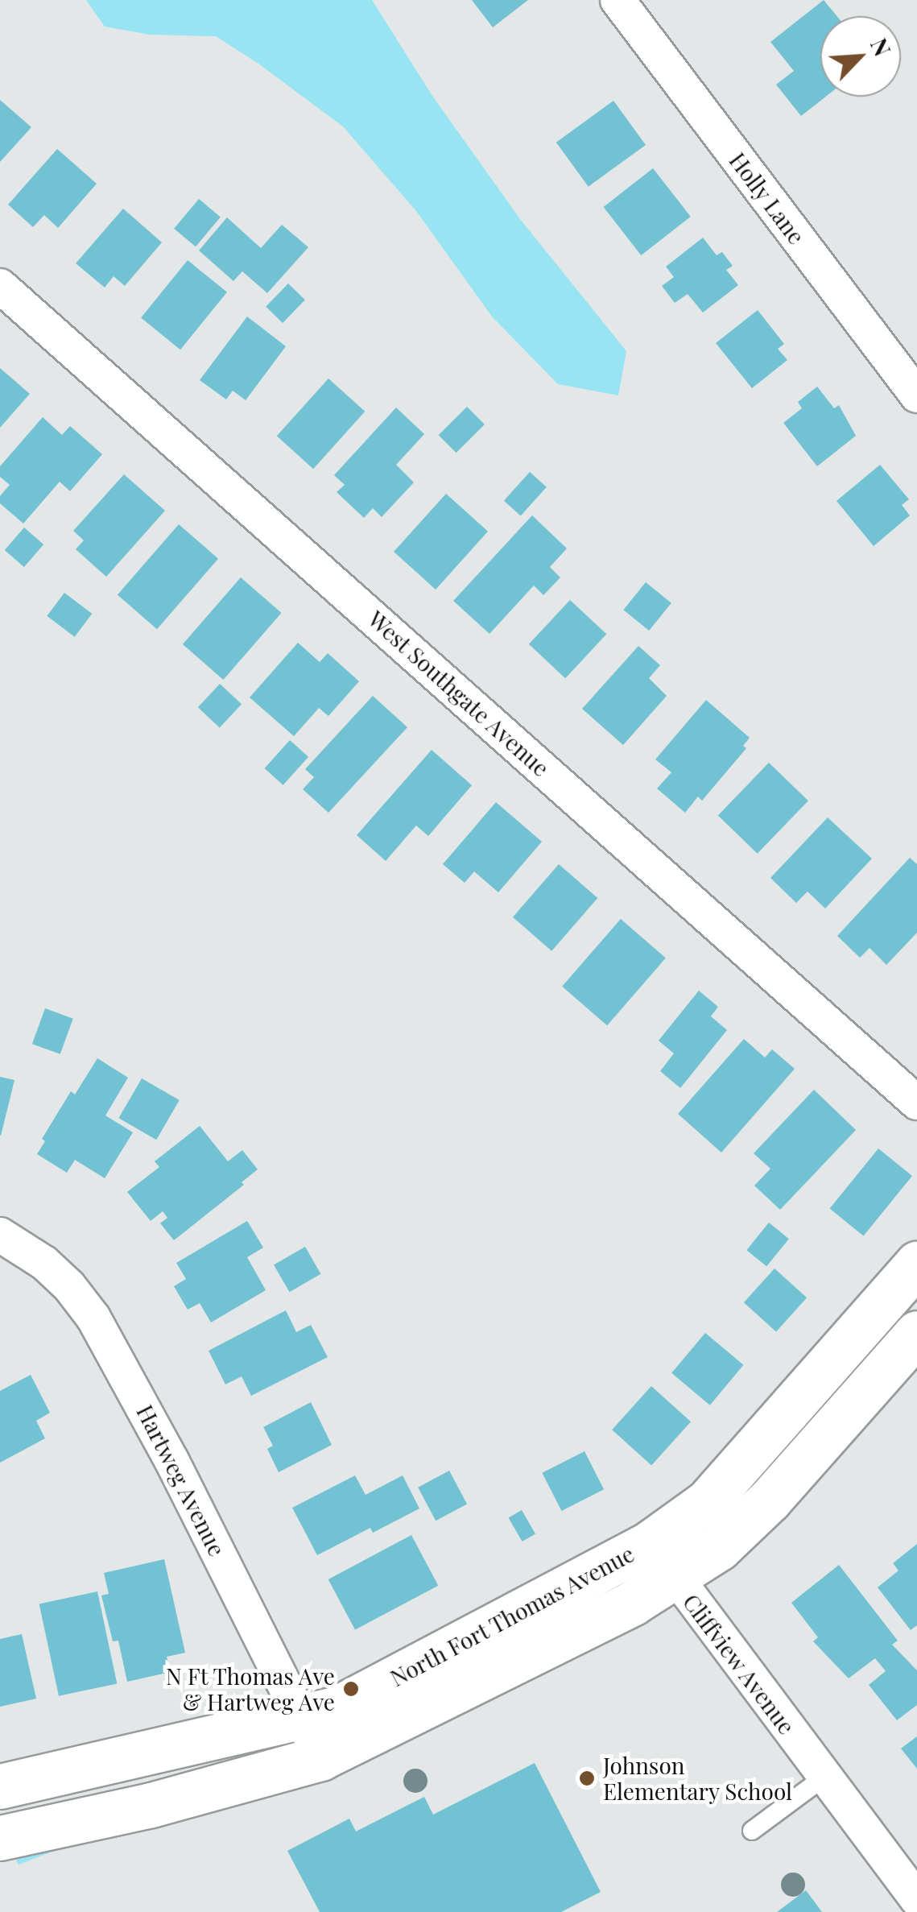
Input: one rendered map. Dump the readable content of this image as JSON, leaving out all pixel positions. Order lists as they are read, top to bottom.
{
  "streets": {
    "street": [
      "Holly Lane",
      "West Southgate Avenue",
      "Hartweg Avenue",
      "North Fort Thomas Avenue",
      "Cliffview Avenue"
    ]
  },
  "crossings": [
    ["Hartweg Avenue", "North Fort Thomas Avenue"],
    ["North Fort Thomas Avenue", "Cliffview Avenue"]
  ],
  "places": ["N Ft Thomas Ave & Hartweg Ave", "Johnson Elementary School"],
  "north": "top right"
}
